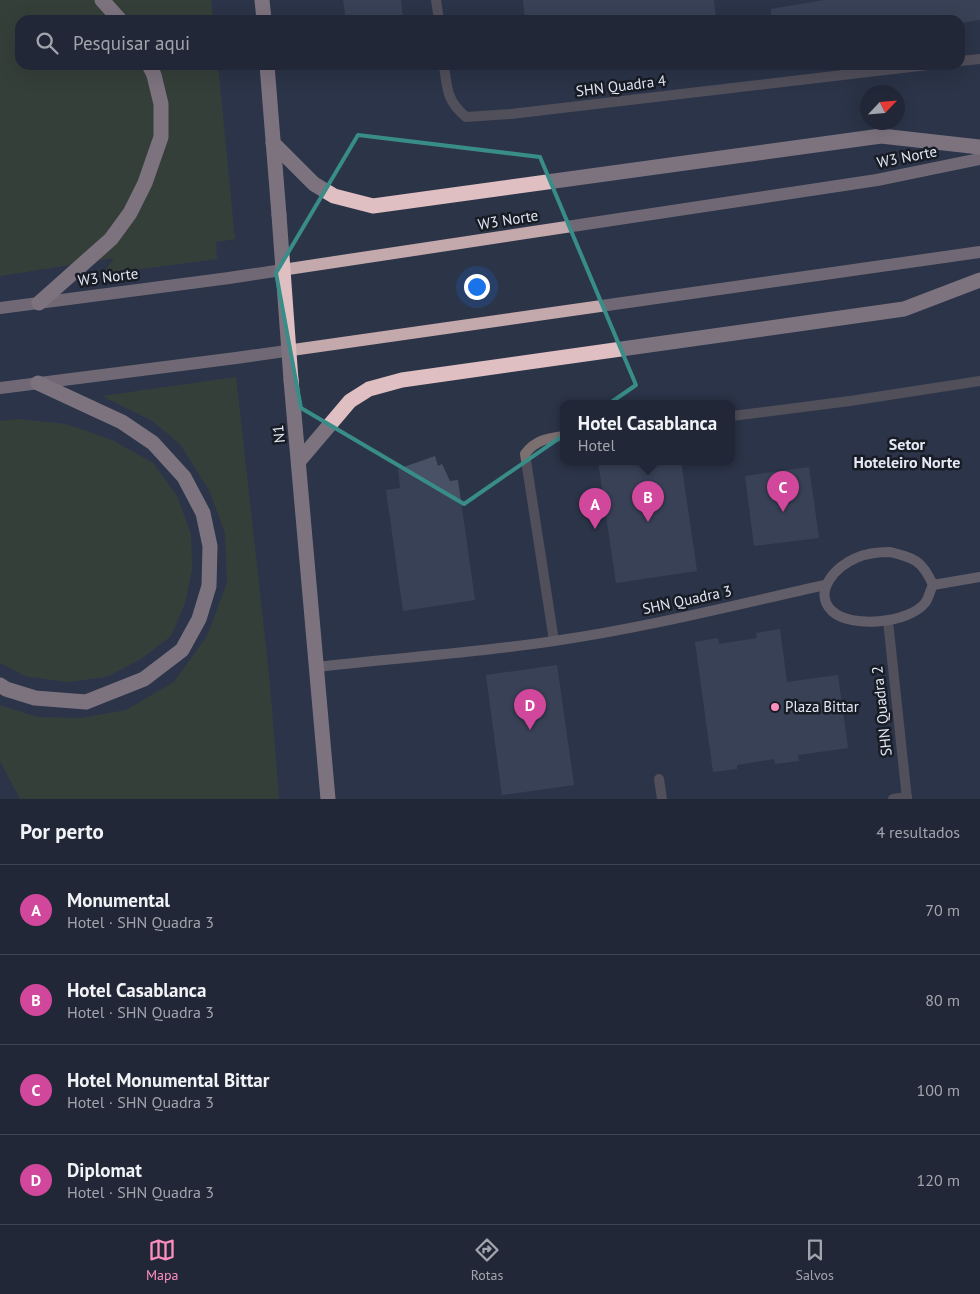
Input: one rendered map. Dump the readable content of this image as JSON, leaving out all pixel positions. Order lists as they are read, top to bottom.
{
  "streets": {
    "highway": ["N1"],
    "main road": ["W3 Norte"],
    "street": ["SHN Quadra 4", "SHN Quadra 3", "SHN Quadra 2"]
  },
  "crossings": [
    ["N1", "SHN Quadra 3"],
    ["SHN Quadra 3", "SHN Quadra 2"]
  ],
  "districts": ["Setor Hoteleiro Norte"],
  "places": ["Plaza Bittar"],
  "north": "top right",
  "page": {
    "search": "Pesquisar aqui",
    "popup": ["Hotel Casablanca", "Hotel"],
    "pins": [
      "C",
      "B",
      "A",
      "D"
    ],
    "heading": ["Por perto", "4 resultados"],
    "list": [
      {
        "mark": "A",
        "name": "Monumental",
        "note": "Hotel · SHN Quadra 3",
        "value": "70 m"
      },
      {
        "mark": "B",
        "name": "Hotel Casablanca",
        "note": "Hotel · SHN Quadra 3",
        "value": "80 m"
      },
      {
        "mark": "C",
        "name": "Hotel Monumental Bittar",
        "note": "Hotel · SHN Quadra 3",
        "value": "100 m"
      },
      {
        "mark": "D",
        "name": "Diplomat",
        "note": "Hotel · SHN Quadra 3",
        "value": "120 m"
      }
    ],
    "nav": ["Mapa", "Rotas", "Salvos"]
  }
}
